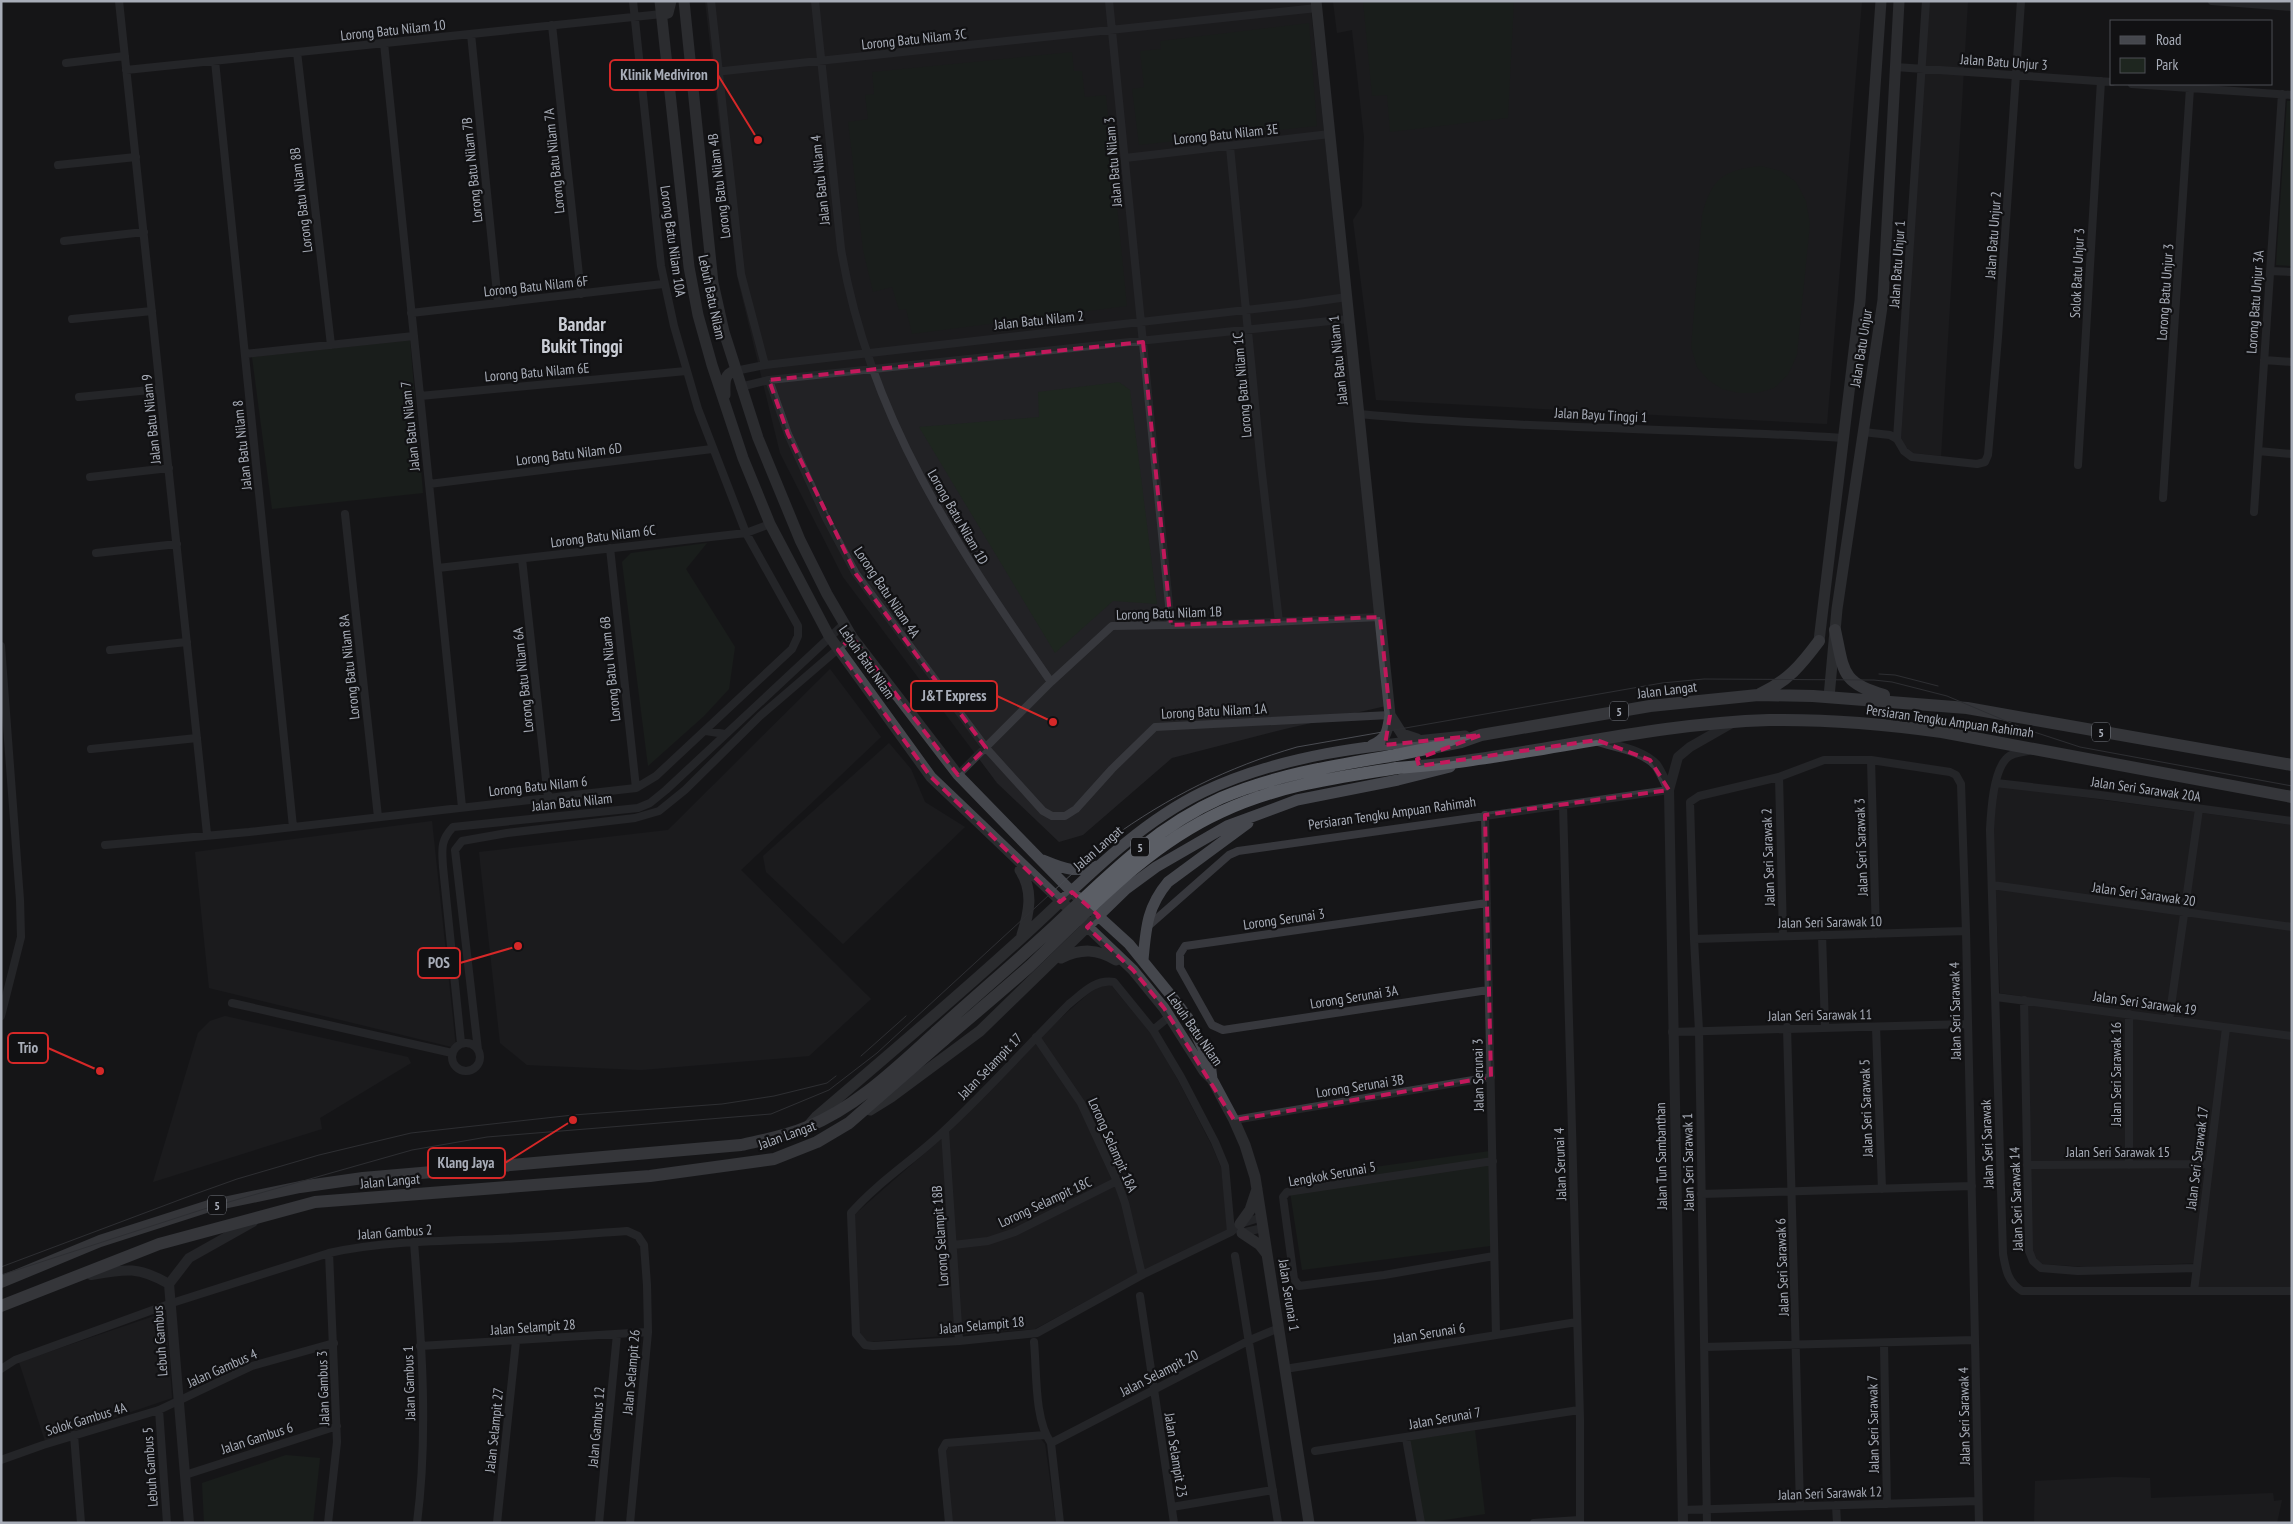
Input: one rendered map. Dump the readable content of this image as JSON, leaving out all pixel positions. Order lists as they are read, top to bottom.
{
  "streets": {
    "highway": ["Jalan Langat", "5", "Persiaran Tengku Ampuan Rahimah"],
    "main road": [
      "Lebuh Batu Nilam",
      "Jalan Batu Unjur",
      "Jalan Batu Nilam 1",
      "Jalan Serunai 1"
    ],
    "street": [
      "Lorong Batu Nilam 10",
      "Lorong Batu Nilam 3C",
      "Jalan Batu Unjur 3",
      "Lorong Batu Nilam 3E",
      "Lorong Batu Nilam 7A",
      "Jalan Batu Nilam 3",
      "Lorong Batu Nilam 7B",
      "Jalan Batu Nilam 4",
      "Lorong Batu Nilam 4B",
      "Lorong Batu Nilam 8B",
      "Jalan Batu Unjur 2",
      "Lorong Batu Nilam 10A",
      "Jalan Batu Unjur 1",
      "Solok Batu Unjur 3",
      "Lorong Batu Nilam 6F",
      "Lorong Batu Unjur 3",
      "Lorong Batu Unjur 3A",
      "Jalan Batu Nilam 2",
      "Lorong Batu Nilam 6E",
      "Lorong Batu Nilam 1C",
      "Jalan Bayu Tinggi 1",
      "Jalan Batu Nilam 9",
      "Jalan Batu Nilam 7",
      "Jalan Batu Nilam 8",
      "Lorong Batu Nilam 6D",
      "Lorong Batu Nilam 1D",
      "Lorong Batu Nilam 6C",
      "Lorong Batu Nilam 4A",
      "Lorong Batu Nilam 1B",
      "Lorong Batu Nilam 8A",
      "Lorong Batu Nilam 6B",
      "Lorong Batu Nilam 6A",
      "Lorong Batu Nilam 1A",
      "Lorong Batu Nilam 6",
      "Jalan Seri Sarawak 20A",
      "Jalan Batu Nilam",
      "Jalan Seri Sarawak 3",
      "Jalan Seri Sarawak 2",
      "Jalan Seri Sarawak 20",
      "Lorong Serunai 3",
      "Jalan Seri Sarawak 10",
      "Lorong Serunai 3A",
      "Jalan Seri Sarawak 19",
      "Jalan Seri Sarawak 4",
      "Jalan Seri Sarawak 11",
      "Jalan Selampit 17",
      "Jalan Seri Sarawak 16",
      "Jalan Serunai 3",
      "Lorong Serunai 3B",
      "Jalan Seri Sarawak 5",
      "Jalan Seri Sarawak",
      "Lorong Selampit 18A",
      "Jalan Seri Sarawak 15",
      "Jalan Tun Sambanthan",
      "Jalan Seri Sarawak 17",
      "Jalan Seri Sarawak 1",
      "Jalan Serunai 4",
      "Lengkok Serunai 5",
      "Jalan Seri Sarawak 14",
      "Lorong Selampit 18C",
      "Jalan Gambus 2",
      "Lorong Selampit 18B",
      "Jalan Seri Sarawak 6",
      "Jalan Selampit 18",
      "Jalan Selampit 28",
      "Jalan Serunai 6",
      "Lebuh Gambus",
      "Jalan Gambus 4",
      "Jalan Selampit 26",
      "Jalan Selampit 20",
      "Jalan Gambus 1",
      "Jalan Gambus 3",
      "Jalan Serunai 7",
      "Solok Gambus 4A",
      "Jalan Seri Sarawak 7",
      "Jalan Gambus 12",
      "Jalan Selampit 27",
      "Jalan Gambus 6",
      "Jalan Selampit 23",
      "Lebuh Gambus 5",
      "Jalan Seri Sarawak 12"
    ]
  },
  "crossings": [
    ["Lorong Batu Nilam 10", "Lorong Batu Nilam 7A"],
    ["Lorong Batu Nilam 10", "Lorong Batu Nilam 7B"],
    ["Lorong Batu Nilam 10", "Lorong Batu Nilam 8B"],
    ["Lorong Batu Nilam 10", "Lorong Batu Nilam 10A"],
    ["Lorong Batu Nilam 10", "Lebuh Batu Nilam"],
    ["Lorong Batu Nilam 10", "Jalan Batu Nilam 9"],
    ["Lorong Batu Nilam 10", "Jalan Batu Nilam 7"],
    ["Lorong Batu Nilam 10", "Jalan Batu Nilam 8"],
    ["Lorong Batu Nilam 3C", "Jalan Batu Nilam 3"],
    ["Lorong Batu Nilam 3C", "Jalan Batu Nilam 4"],
    ["Lorong Batu Nilam 3C", "Lorong Batu Nilam 4B"],
    ["Lorong Batu Nilam 3C", "Lebuh Batu Nilam"],
    ["Lorong Batu Nilam 3C", "Jalan Batu Nilam 1"],
    ["Jalan Batu Unjur 3", "Jalan Batu Unjur 2"],
    ["Jalan Batu Unjur 3", "Jalan Batu Unjur 1"],
    ["Jalan Batu Unjur 3", "Solok Batu Unjur 3"],
    ["Jalan Batu Unjur 3", "Jalan Batu Unjur"],
    ["Lorong Batu Nilam 3E", "Jalan Batu Nilam 3"],
    ["Lorong Batu Nilam 3E", "Jalan Batu Nilam 1"],
    ["Lorong Batu Nilam 3E", "Lorong Batu Nilam 1C"],
    ["Lorong Batu Nilam 7A", "Lorong Batu Nilam 6F"],
    ["Jalan Batu Nilam 3", "Jalan Batu Nilam 2"],
    ["Lorong Batu Nilam 7B", "Lorong Batu Nilam 6F"],
    ["Jalan Batu Nilam 4", "Jalan Batu Nilam 2"],
    ["Jalan Batu Nilam 4", "Lorong Batu Nilam 1D"],
    ["Lorong Batu Nilam 4B", "Jalan Batu Nilam 2"],
    ["Jalan Batu Unjur 2", "Jalan Batu Unjur 1"],
    ["Lorong Batu Nilam 10A", "Lorong Batu Nilam 6F"],
    ["Lorong Batu Nilam 10A", "Lorong Batu Nilam 6E"],
    ["Lorong Batu Nilam 10A", "Lorong Batu Nilam 6D"],
    ["Lorong Batu Nilam 10A", "Lorong Batu Nilam 6C"],
    ["Lorong Batu Nilam 10A", "Lorong Batu Nilam 6"],
    ["Lorong Batu Nilam 6F", "Jalan Batu Nilam 7"],
    ["Lebuh Batu Nilam", "Jalan Batu Nilam 2"],
    ["Lebuh Batu Nilam", "Lorong Batu Nilam 6C"],
    ["Lebuh Batu Nilam", "Lorong Batu Nilam 1B"],
    ["Lebuh Batu Nilam", "Jalan Langat"],
    ["Lebuh Batu Nilam", "Jalan Batu Nilam"],
    ["Lebuh Batu Nilam", "Jalan Serunai 1"],
    ["Jalan Batu Nilam 2", "Jalan Batu Nilam 1"],
    ["Jalan Batu Nilam 2", "Lorong Batu Nilam 1C"],
    ["Jalan Batu Nilam 2", "Lorong Batu Nilam 1D"],
    ["Jalan Batu Unjur", "Jalan Bayu Tinggi 1"],
    ["Jalan Batu Unjur", "Jalan Langat"],
    ["Jalan Batu Unjur", "Persiaran Tengku Ampuan Rahimah"],
    ["Jalan Batu Nilam 1", "Jalan Bayu Tinggi 1"],
    ["Jalan Batu Nilam 1", "Lorong Batu Nilam 1B"],
    ["Jalan Batu Nilam 1", "Lorong Batu Nilam 1A"],
    ["Lorong Batu Nilam 6E", "Jalan Batu Nilam 7"],
    ["Lorong Batu Nilam 1C", "Lorong Batu Nilam 1B"],
    ["Jalan Batu Nilam 9", "Lorong Batu Nilam 6"],
    ["Jalan Batu Nilam 7", "Lorong Batu Nilam 6D"],
    ["Jalan Batu Nilam 7", "Lorong Batu Nilam 6C"],
    ["Jalan Batu Nilam 7", "Lorong Batu Nilam 6"],
    ["Jalan Batu Nilam 8", "Lorong Batu Nilam 6"],
    ["Lorong Batu Nilam 1D", "Lorong Batu Nilam 1B"],
    ["Lorong Batu Nilam 6C", "Lorong Batu Nilam 6B"],
    ["Lorong Batu Nilam 6C", "Lorong Batu Nilam 6A"],
    ["Lorong Batu Nilam 6C", "Lorong Batu Nilam 6"],
    ["Lorong Batu Nilam 4A", "Lorong Batu Nilam 1B"],
    ["Lorong Batu Nilam 4A", "Lorong Batu Nilam 1A"],
    ["Lorong Batu Nilam 1B", "Lorong Batu Nilam 1A"],
    ["Lorong Batu Nilam 8A", "Lorong Batu Nilam 6"],
    ["Lorong Batu Nilam 6B", "Lorong Batu Nilam 6"],
    ["Lorong Batu Nilam 6A", "Lorong Batu Nilam 6"],
    ["Jalan Langat", "Persiaran Tengku Ampuan Rahimah"],
    ["Persiaran Tengku Ampuan Rahimah", "Jalan Serunai 3"],
    ["Persiaran Tengku Ampuan Rahimah", "Jalan Seri Sarawak"],
    ["Persiaran Tengku Ampuan Rahimah", "Jalan Tun Sambanthan"],
    ["Persiaran Tengku Ampuan Rahimah", "Jalan Serunai 4"],
    ["Jalan Seri Sarawak 20A", "Jalan Seri Sarawak"],
    ["Jalan Seri Sarawak 3", "Jalan Seri Sarawak 10"],
    ["Jalan Seri Sarawak 3", "Jalan Seri Sarawak 4"],
    ["Jalan Seri Sarawak 2", "Jalan Seri Sarawak 10"],
    ["Jalan Seri Sarawak 2", "Jalan Seri Sarawak 4"],
    ["Jalan Seri Sarawak 20", "Jalan Seri Sarawak"],
    ["Lorong Serunai 3", "Lorong Serunai 3A"],
    ["Lorong Serunai 3", "Jalan Serunai 3"],
    ["Jalan Seri Sarawak 10", "Jalan Seri Sarawak 4"],
    ["Jalan Seri Sarawak 10", "Jalan Seri Sarawak 1"],
    ["Lorong Serunai 3A", "Jalan Serunai 3"],
    ["Jalan Seri Sarawak 19", "Jalan Seri Sarawak 16"],
    ["Jalan Seri Sarawak 19", "Jalan Seri Sarawak"],
    ["Jalan Seri Sarawak 19", "Jalan Seri Sarawak 17"],
    ["Jalan Seri Sarawak 19", "Jalan Seri Sarawak 14"],
    ["Jalan Seri Sarawak 4", "Jalan Seri Sarawak 11"],
    ["Jalan Seri Sarawak 4", "Jalan Seri Sarawak 1"],
    ["Jalan Seri Sarawak 4", "Jalan Seri Sarawak 12"],
    ["Jalan Seri Sarawak 11", "Jalan Seri Sarawak 5"],
    ["Jalan Seri Sarawak 11", "Jalan Tun Sambanthan"],
    ["Jalan Seri Sarawak 11", "Jalan Seri Sarawak 1"],
    ["Jalan Seri Sarawak 11", "Jalan Seri Sarawak 6"],
    ["Jalan Selampit 17", "Lorong Selampit 18A"],
    ["Jalan Selampit 17", "Lorong Selampit 18B"],
    ["Jalan Selampit 17", "Jalan Selampit 18"],
    ["Jalan Seri Sarawak 16", "Jalan Seri Sarawak 15"],
    ["Jalan Serunai 3", "Lorong Serunai 3B"],
    ["Jalan Serunai 3", "Lengkok Serunai 5"],
    ["Jalan Serunai 3", "Jalan Serunai 6"],
    ["Lorong Serunai 3B", "Jalan Serunai 1"],
    ["Jalan Seri Sarawak", "Jalan Seri Sarawak 17"],
    ["Lorong Selampit 18A", "Lorong Selampit 18C"],
    ["Lorong Selampit 18A", "Jalan Selampit 18"],
    ["Jalan Seri Sarawak 15", "Jalan Seri Sarawak 17"],
    ["Jalan Seri Sarawak 15", "Jalan Seri Sarawak 14"],
    ["Jalan Tun Sambanthan", "Jalan Seri Sarawak 12"],
    ["Jalan Seri Sarawak 17", "Jalan Seri Sarawak 14"],
    ["Jalan Seri Sarawak 1", "Jalan Seri Sarawak 12"],
    ["Jalan Serunai 4", "Jalan Serunai 6"],
    ["Jalan Serunai 4", "Jalan Serunai 7"],
    ["Lorong Selampit 18C", "Lorong Selampit 18B"],
    ["Jalan Gambus 2", "Lebuh Gambus"],
    ["Jalan Gambus 2", "Jalan Selampit 26"],
    ["Jalan Gambus 2", "Jalan Gambus 1"],
    ["Jalan Gambus 2", "Jalan Gambus 3"],
    ["Lorong Selampit 18B", "Jalan Selampit 18"],
    ["Jalan Seri Sarawak 6", "Jalan Seri Sarawak 12"],
    ["Jalan Serunai 1", "Jalan Selampit 18"],
    ["Jalan Serunai 1", "Jalan Serunai 6"],
    ["Jalan Serunai 1", "Jalan Selampit 20"],
    ["Jalan Selampit 28", "Jalan Selampit 26"],
    ["Jalan Selampit 28", "Jalan Gambus 1"],
    ["Jalan Selampit 28", "Jalan Gambus 12"],
    ["Jalan Selampit 28", "Jalan Selampit 27"],
    ["Lebuh Gambus", "Jalan Gambus 4"],
    ["Lebuh Gambus", "Solok Gambus 4A"],
    ["Lebuh Gambus", "Jalan Gambus 6"],
    ["Jalan Gambus 4", "Jalan Gambus 3"],
    ["Jalan Gambus 4", "Solok Gambus 4A"],
    ["Jalan Selampit 20", "Jalan Selampit 23"],
    ["Jalan Gambus 3", "Jalan Gambus 6"],
    ["Solok Gambus 4A", "Lebuh Gambus 5"],
    ["Jalan Seri Sarawak 7", "Jalan Seri Sarawak 12"]
  ],
  "districts": ["Bandar Bukit Tinggi"],
  "places": [
    "Klinik Mediviron",
    "J&T Express",
    "POS",
    "Trio",
    "Klang Jaya"
  ],
  "legend": ["Road", "Park"]
}
